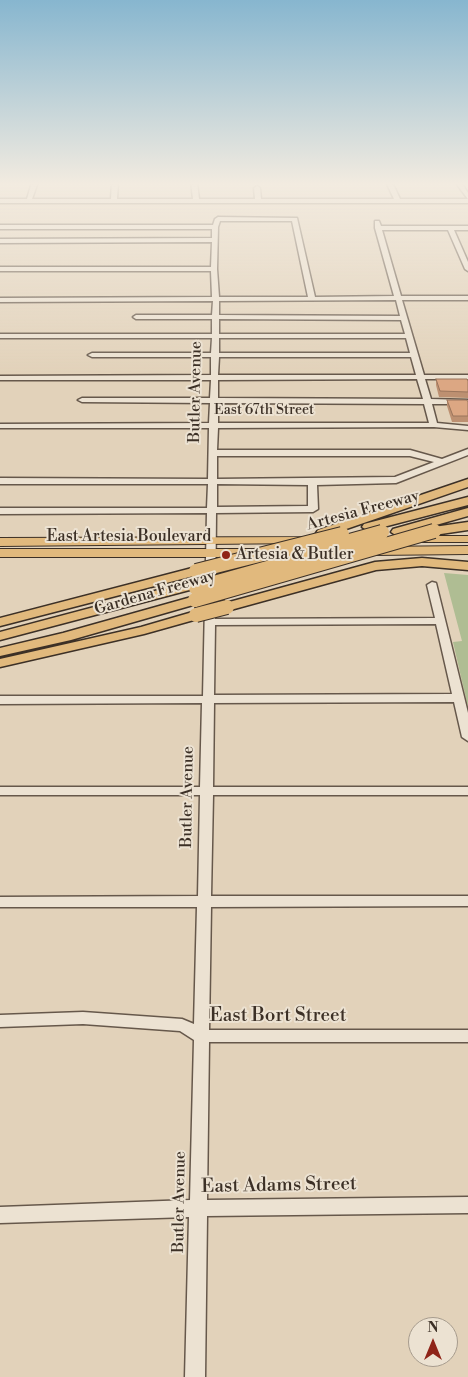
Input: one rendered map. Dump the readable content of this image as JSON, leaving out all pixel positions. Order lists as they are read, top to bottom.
{
  "streets": {
    "highway": ["Artesia Freeway", "Gardena Freeway"],
    "main road": ["East Artesia Boulevard"],
    "street": [
      "Butler Avenue",
      "East 67th Street",
      "East Bort Street",
      "East Adams Street"
    ]
  },
  "crossings": [
    ["Butler Avenue", "East 67th Street"],
    ["Butler Avenue", "East Artesia Boulevard"],
    ["Butler Avenue", "East Bort Street"],
    ["Butler Avenue", "East Adams Street"],
    ["Artesia Freeway", "Gardena Freeway"]
  ],
  "places": ["Artesia & Butler"],
  "north": "top"
}
